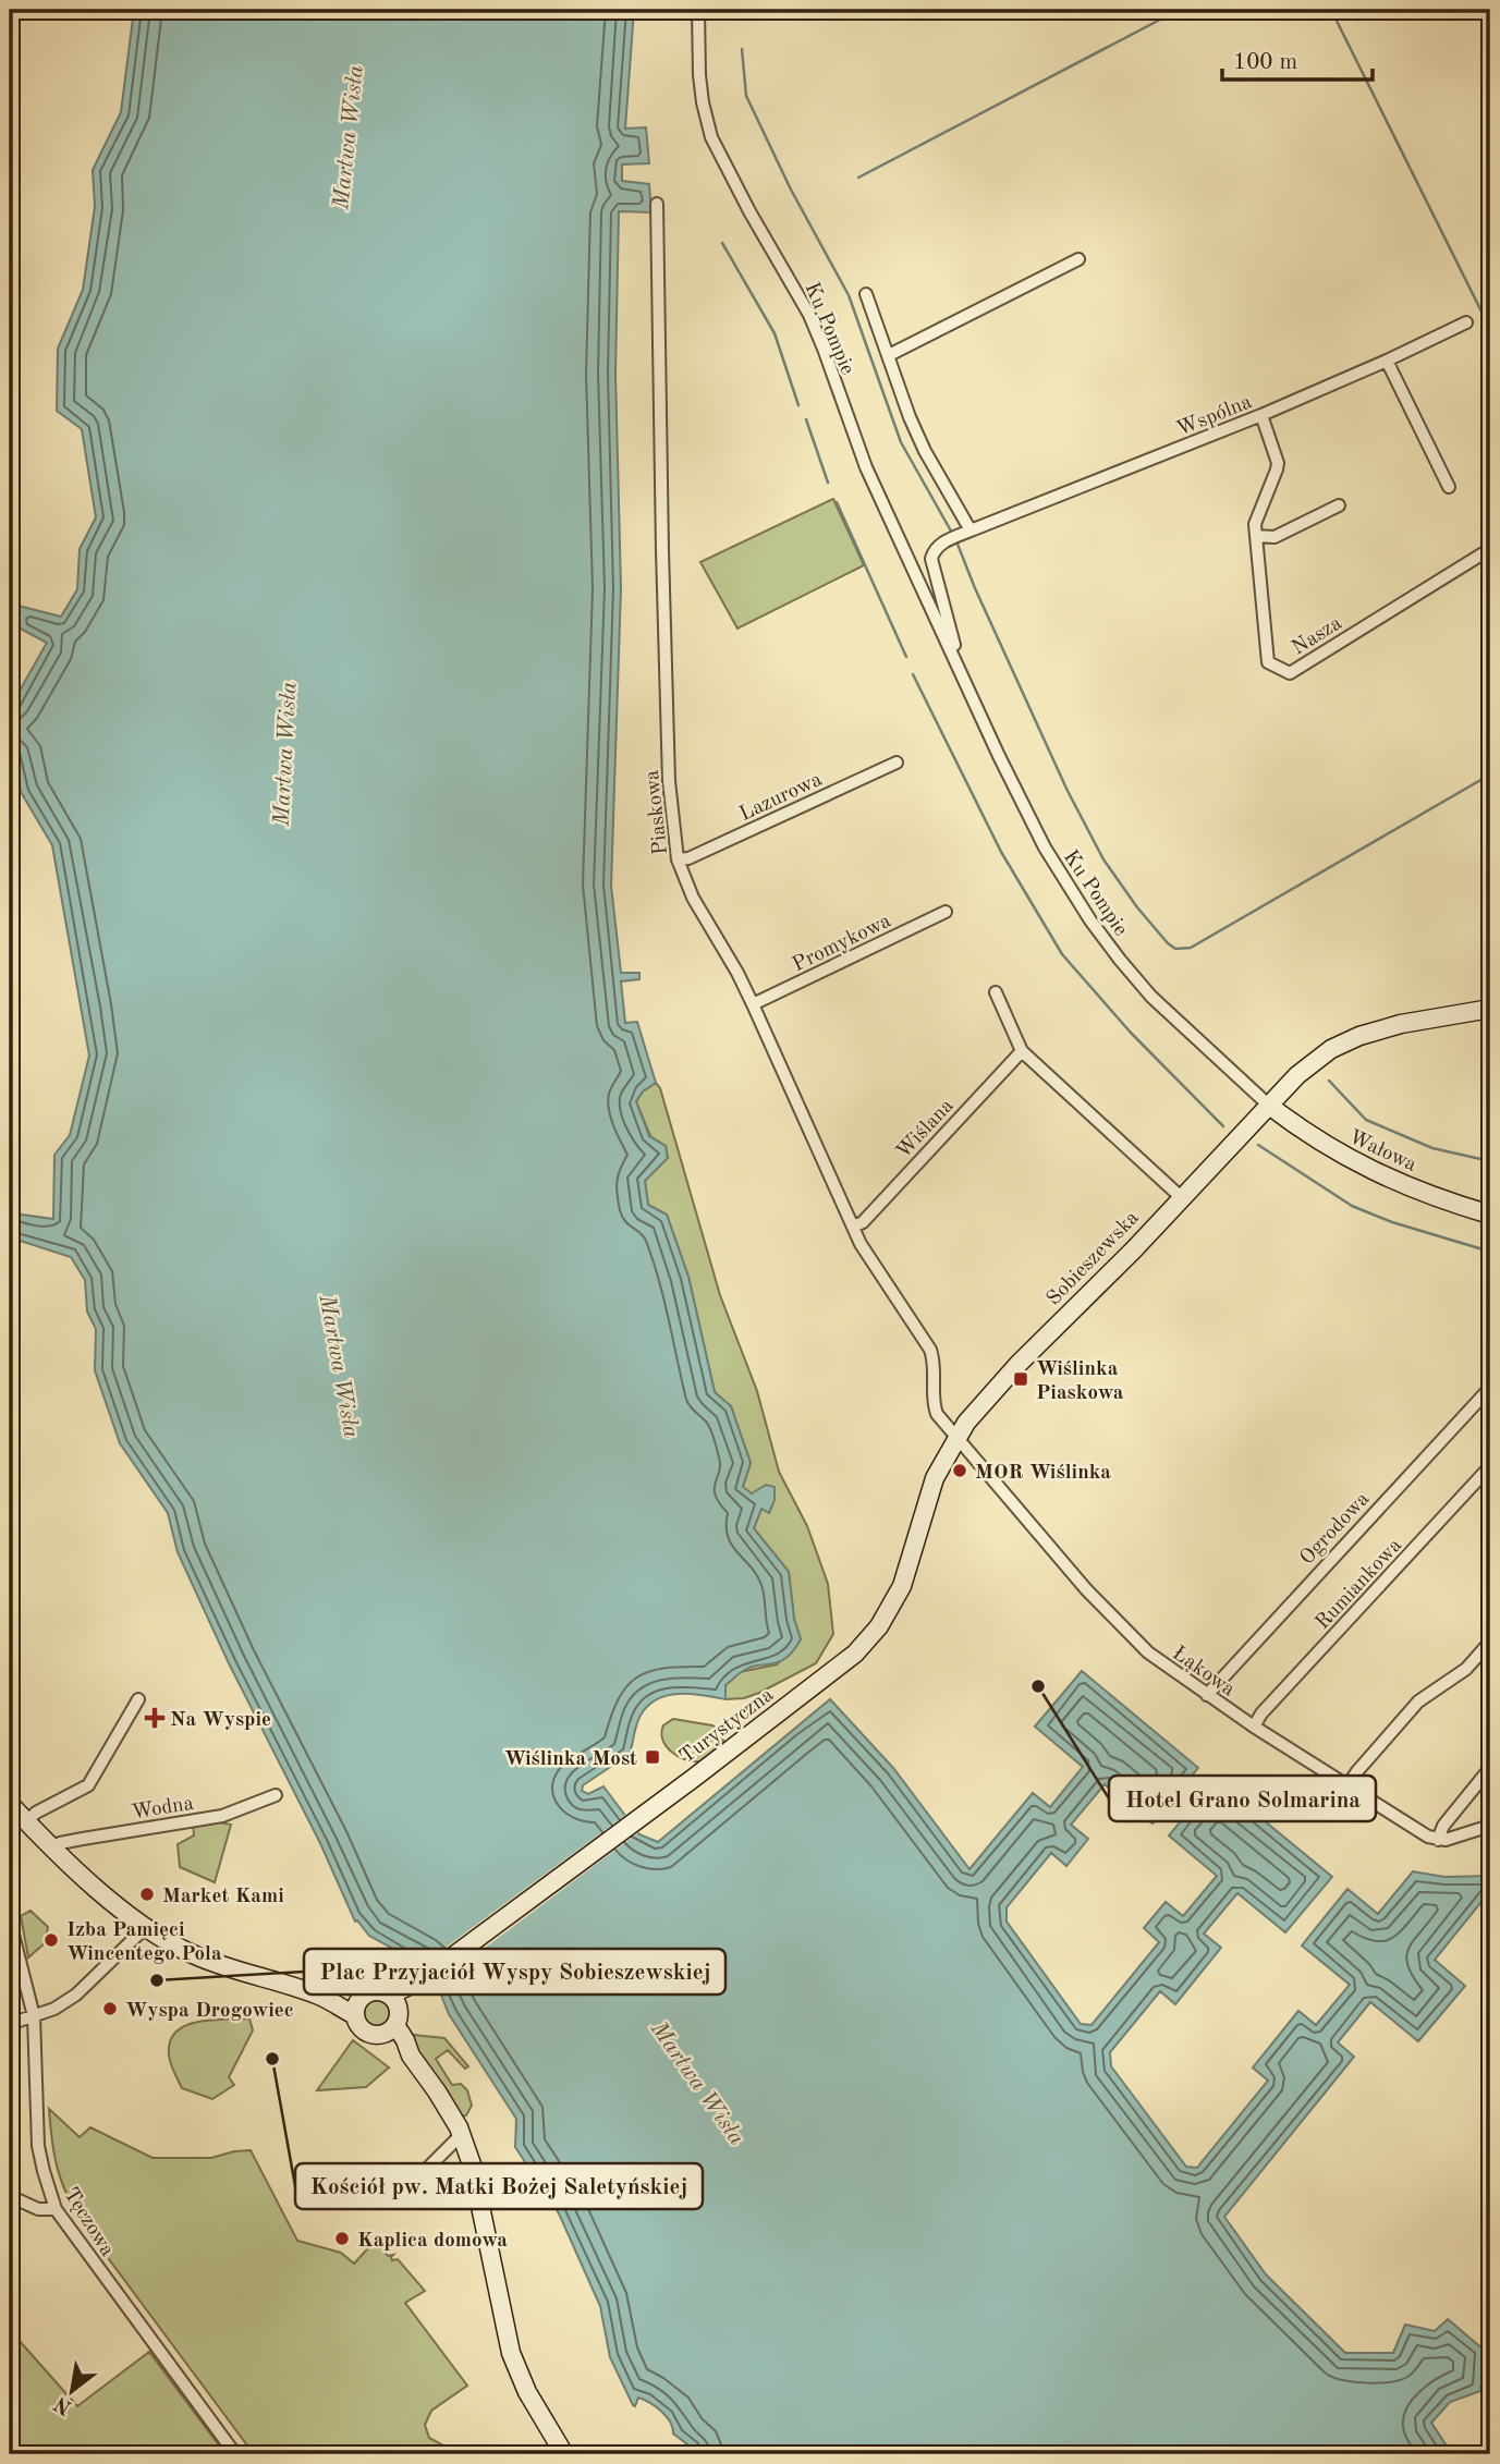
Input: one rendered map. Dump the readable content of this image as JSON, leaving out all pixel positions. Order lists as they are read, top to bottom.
{
  "streets": {
    "main road": ["Wałowa", "Sobieszewska", "Turystyczna"],
    "street": [
      "Ku Pompie",
      "Wspólna",
      "Nasza",
      "Lazurowa",
      "Piaskowa",
      "Promykowa",
      "Wiślana",
      "Ogrodowa",
      "Rumiankowa",
      "Łąkowa",
      "Wodna",
      "Tęczowa"
    ]
  },
  "crossings": [
    ["Ku Pompie", "Wspólna"],
    ["Ku Pompie", "Wałowa"],
    ["Ku Pompie", "Sobieszewska"],
    ["Wspólna", "Nasza"],
    ["Lazurowa", "Piaskowa"],
    ["Piaskowa", "Promykowa"],
    ["Piaskowa", "Wiślana"],
    ["Piaskowa", "Sobieszewska"],
    ["Piaskowa", "Łąkowa"],
    ["Wałowa", "Sobieszewska"],
    ["Sobieszewska", "Łąkowa"],
    ["Sobieszewska", "Turystyczna"],
    ["Ogrodowa", "Łąkowa"],
    ["Rumiankowa", "Łąkowa"]
  ],
  "water": ["Martwa Wisła"],
  "places": {
    "transit": ["Wiślinka Piaskowa", "Wiślinka Most"],
    "other": [
      "MOR Wiślinka",
      "Hotel Grano Solmarina",
      "Market Kami",
      "Izba Pamięci Wincentego Pola",
      "Plac Przyjaciół Wyspy Sobieszewskiej",
      "Wyspa Drogowiec",
      "Kościół pw. Matki Bożej Saletyńskiej",
      "Kaplica domowa"
    ],
    "health": ["Na Wyspie"]
  },
  "scale_bar": "100 m",
  "north": "bottom left"
}
